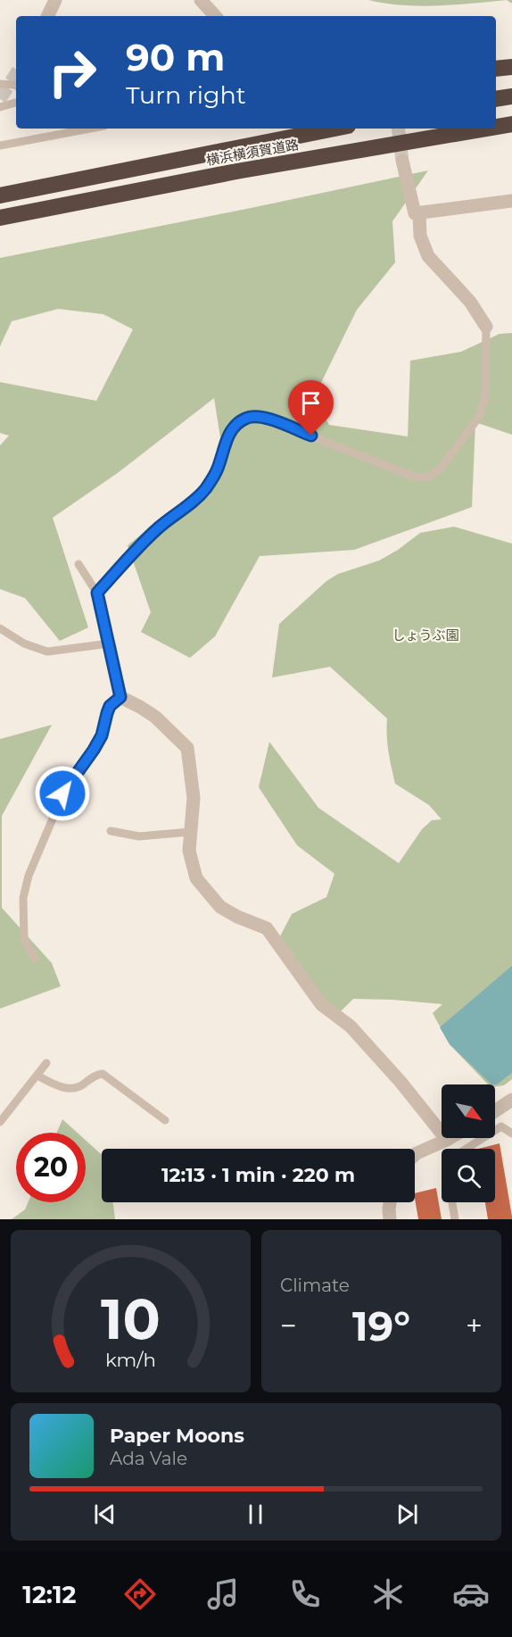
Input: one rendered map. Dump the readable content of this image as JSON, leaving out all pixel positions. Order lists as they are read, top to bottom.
{
  "streets": {
    "highway": ["横浜横須賀道路"]
  },
  "parks": ["しょうぶ園"],
  "north": "bottom right",
  "page": {
    "turn": ["90 m", "Turn right"],
    "limit": "20",
    "trip": "12:13 · 1 min · 220 m",
    "tile": "Climate",
    "heat": ["−", "19°", "+"],
    "song": ["Paper Moons", "Ada Vale"],
    "tabs": "12:12",
    "gauge": ["10", "km/h"]
  }
}
